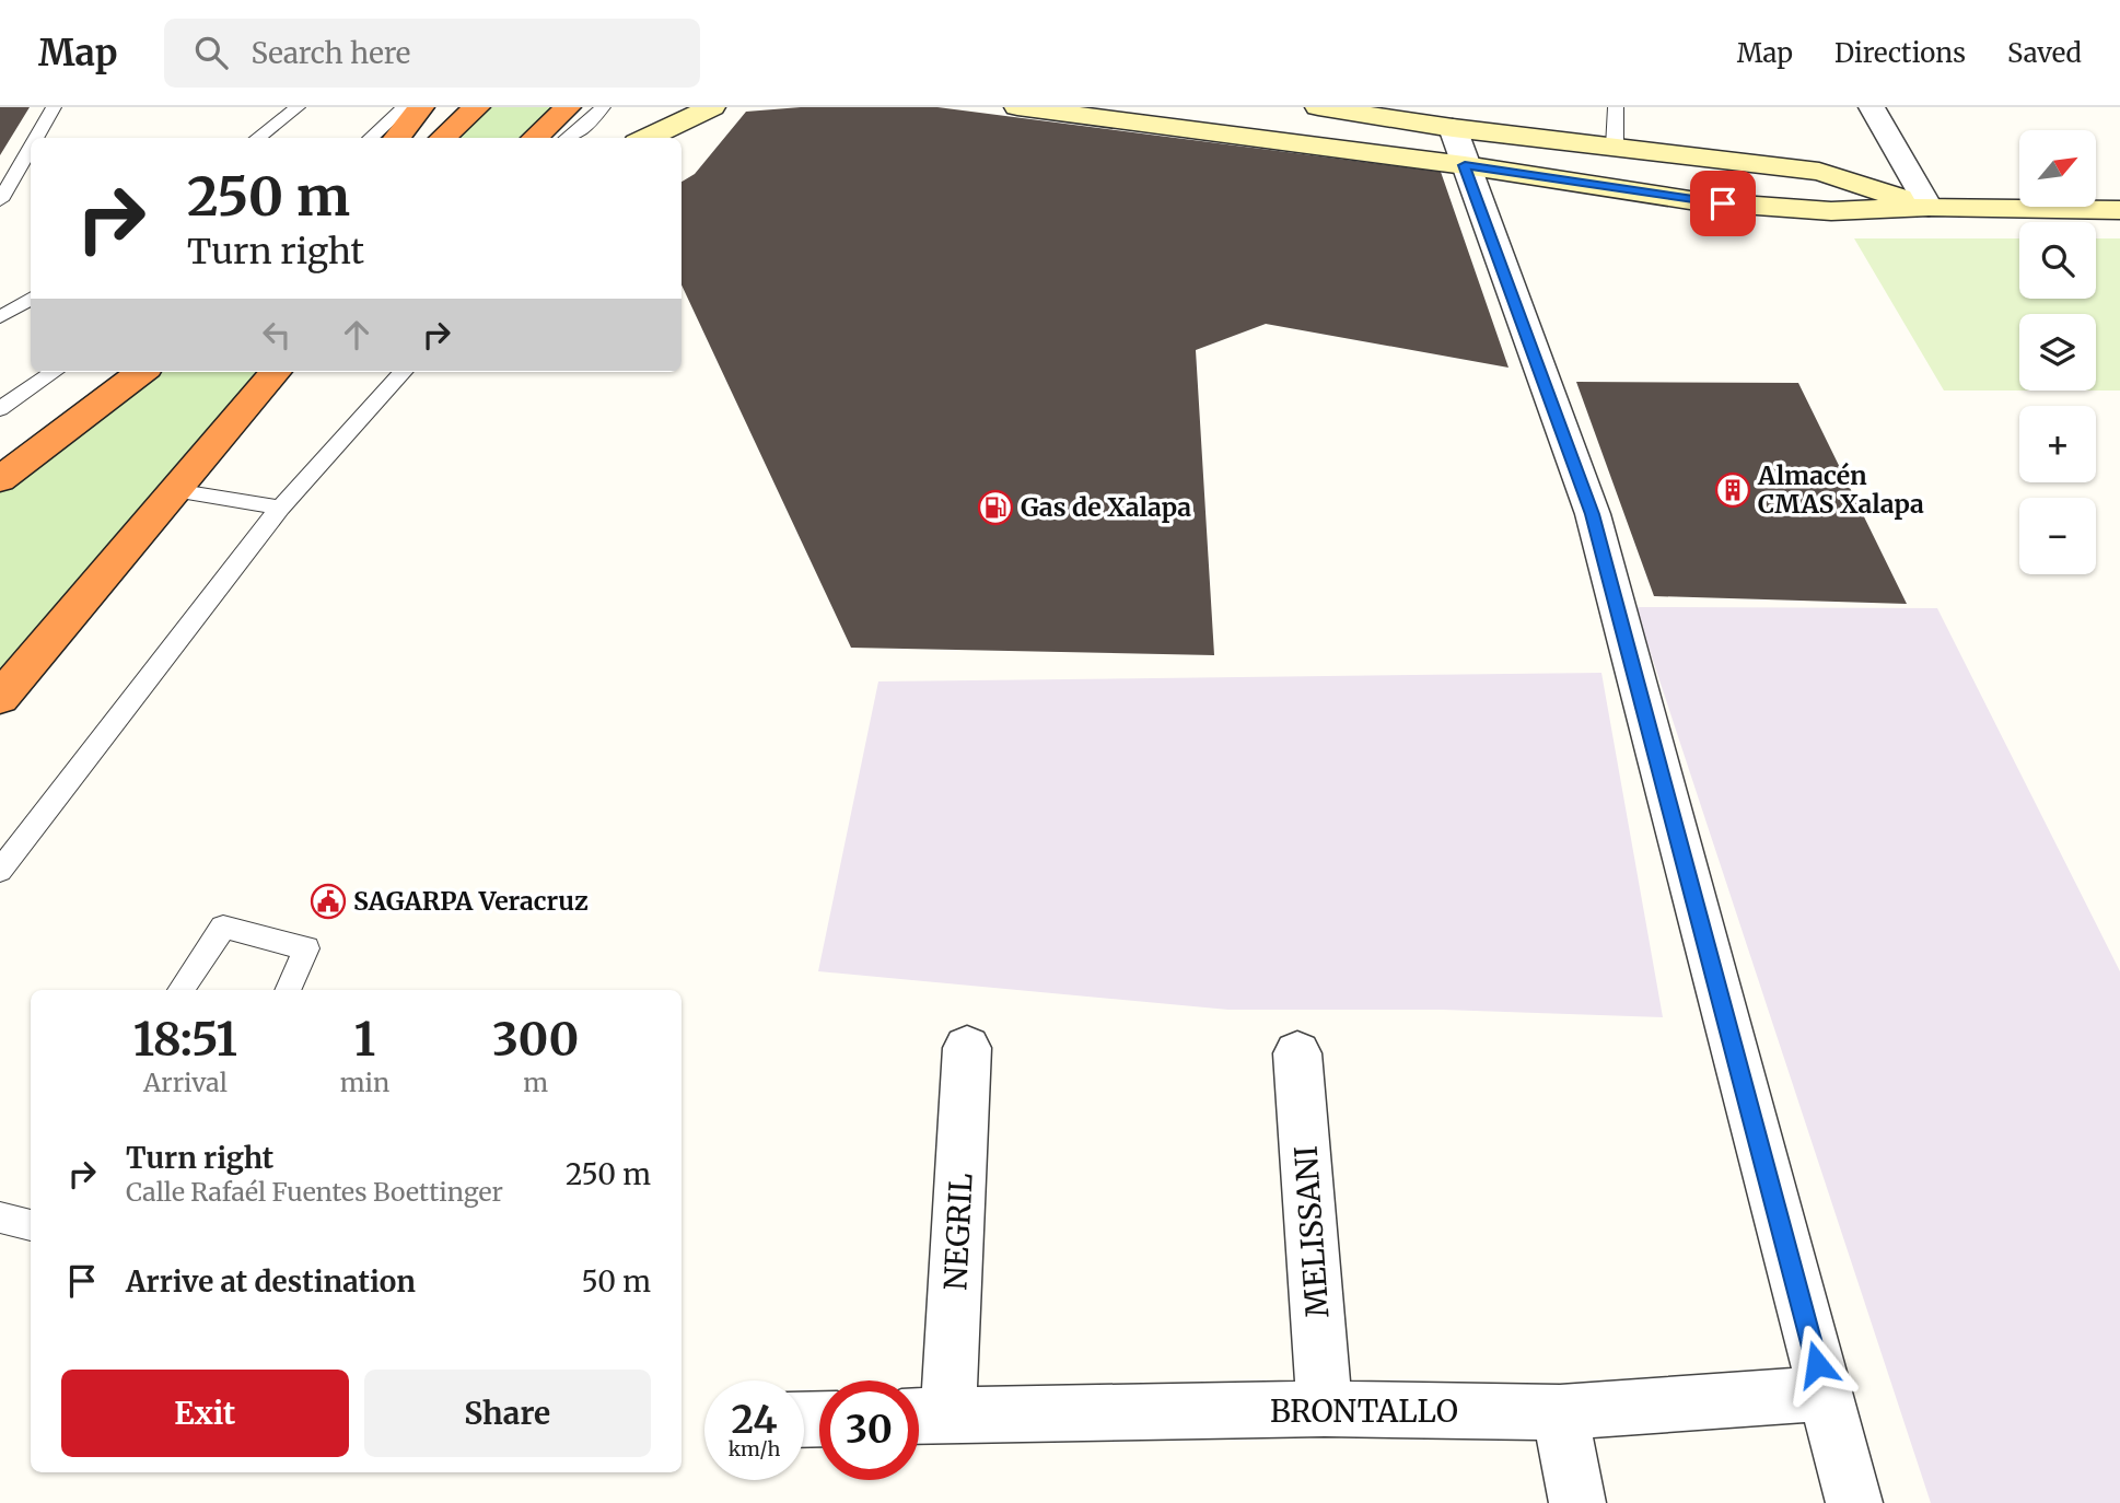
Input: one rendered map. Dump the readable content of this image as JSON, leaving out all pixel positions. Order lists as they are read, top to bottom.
{
  "streets": {
    "street": ["NEGRIL", "MELISSANI", "BRONTALLO"]
  },
  "crossings": [
    ["NEGRIL", "BRONTALLO"],
    ["MELISSANI", "BRONTALLO"]
  ],
  "places": {
    "building": ["Almacén CMAS Xalapa"],
    "fuel station": ["Gas de Xalapa"],
    "public building": ["SAGARPA Veracruz"]
  },
  "north": "top right",
  "page": {
    "header": "Map",
    "search": "Search here",
    "nav": ["Map", "Directions", "Saved"],
    "map_buttons": ["+", "−"],
    "turn": ["250 m", "Turn right"],
    "eta": [
      "18:51",
      "Arrival",
      "1",
      "min",
      "300",
      "m"
    ],
    "list": [
      {
        "name": "Turn right",
        "note": "Calle Rafaél Fuentes Boettinger",
        "value": "250 m"
      },
      {
        "name": "Arrive at destination",
        "value": "50 m"
      }
    ],
    "buttons": ["Exit", "Share"],
    "speed": "24 km/h",
    "limit": "30"
  }
}
